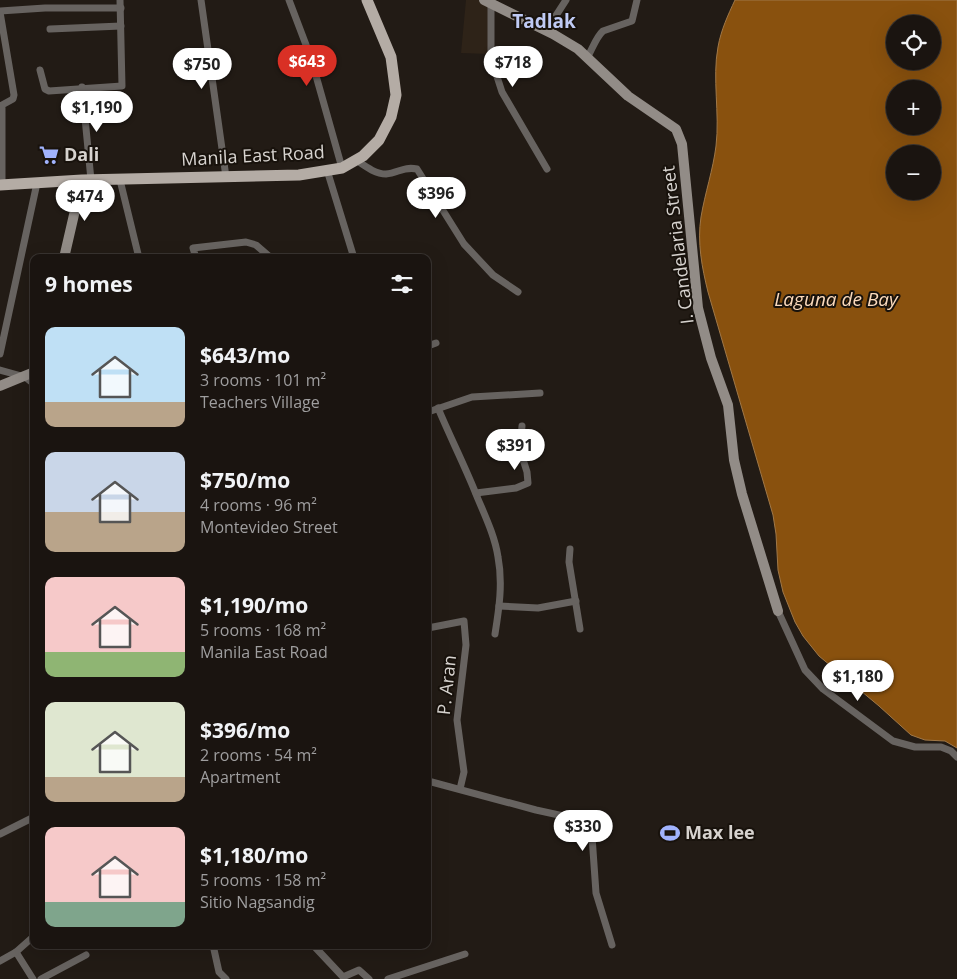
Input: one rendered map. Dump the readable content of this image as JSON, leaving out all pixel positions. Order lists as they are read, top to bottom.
{
  "streets": {
    "main road": ["Manila East Road"],
    "street": ["I. Candelaria Street", "P. Aran"]
  },
  "districts": ["Tadlak"],
  "water": ["Laguna de Bay"],
  "places": {
    "supermarket": ["Dali"],
    "sports": ["Max lee"]
  },
  "page": {
    "map_buttons": ["+", "−"],
    "price": [
      "$643",
      "$718",
      "$750",
      "$1,190",
      "$396",
      "$474",
      "$391",
      "$1,180",
      "$330"
    ],
    "heading": "9 homes",
    "list": [
      {
        "name": "$643/mo",
        "note": "3 rooms · 101 m² · Teachers Village"
      },
      {
        "name": "$750/mo",
        "note": "4 rooms · 96 m² · Montevideo Street"
      },
      {
        "name": "$1,190/mo",
        "note": "5 rooms · 168 m² · Manila East Road"
      },
      {
        "name": "$396/mo",
        "note": "2 rooms · 54 m² · Apartment"
      },
      {
        "name": "$1,180/mo",
        "note": "5 rooms · 158 m² · Sitio Nagsandig"
      }
    ]
  }
}
